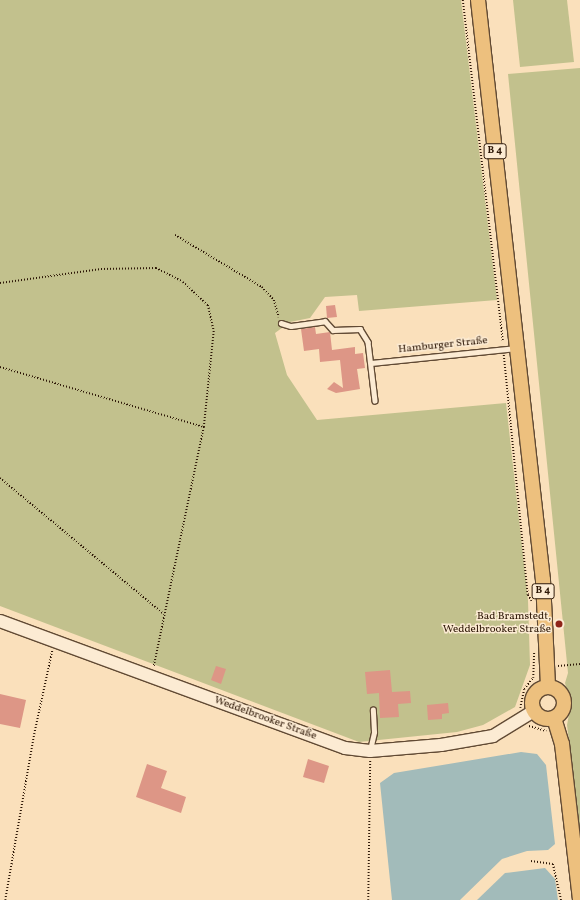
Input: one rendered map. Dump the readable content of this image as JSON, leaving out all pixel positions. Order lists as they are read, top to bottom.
{
  "streets": {
    "main road": ["B 4"],
    "street": ["Weddelbrooker Straße"],
    "lane": ["Hamburger Straße"]
  },
  "crossings": [
    ["B 4", "Hamburger Straße"],
    ["B 4", "Weddelbrooker Straße"]
  ],
  "places": ["Bad Bramstedt, Weddelbrooker Straße"]
}
